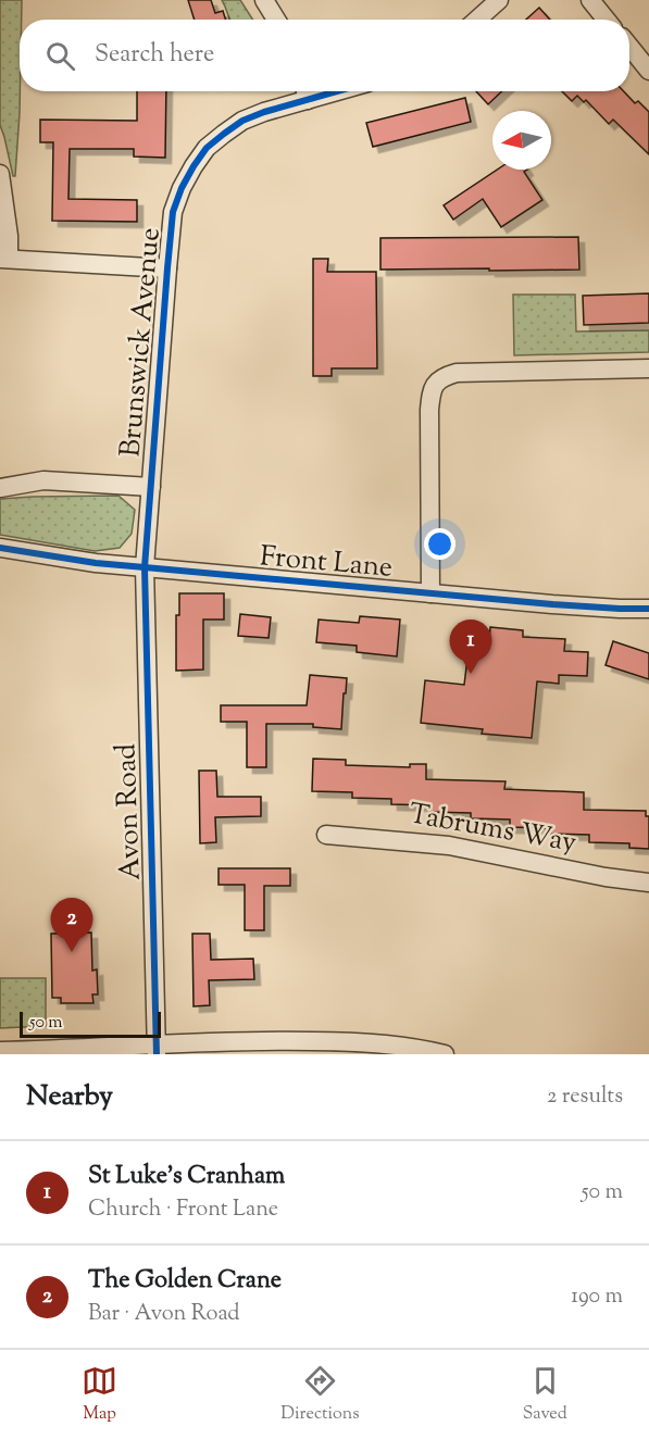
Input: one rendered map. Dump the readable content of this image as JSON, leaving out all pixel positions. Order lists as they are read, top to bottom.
{
  "streets": {
    "street": [
      "Brunswick Avenue",
      "Front Lane",
      "Avon Road",
      "Tabrums Way"
    ]
  },
  "crossings": [
    ["Brunswick Avenue", "Front Lane"],
    ["Brunswick Avenue", "Avon Road"],
    ["Front Lane", "Avon Road"]
  ],
  "scale_bar": "50 m",
  "north": "left",
  "page": {
    "search": "Search here",
    "pins": ["1", "2"],
    "scale": "50 m",
    "heading": ["Nearby", "2 results"],
    "list": [
      {
        "mark": "1",
        "name": "St Luke's Cranham",
        "note": "Church · Front Lane",
        "value": "50 m"
      },
      {
        "mark": "2",
        "name": "The Golden Crane",
        "note": "Bar · Avon Road",
        "value": "190 m"
      }
    ],
    "nav": ["Map", "Directions", "Saved"]
  }
}
